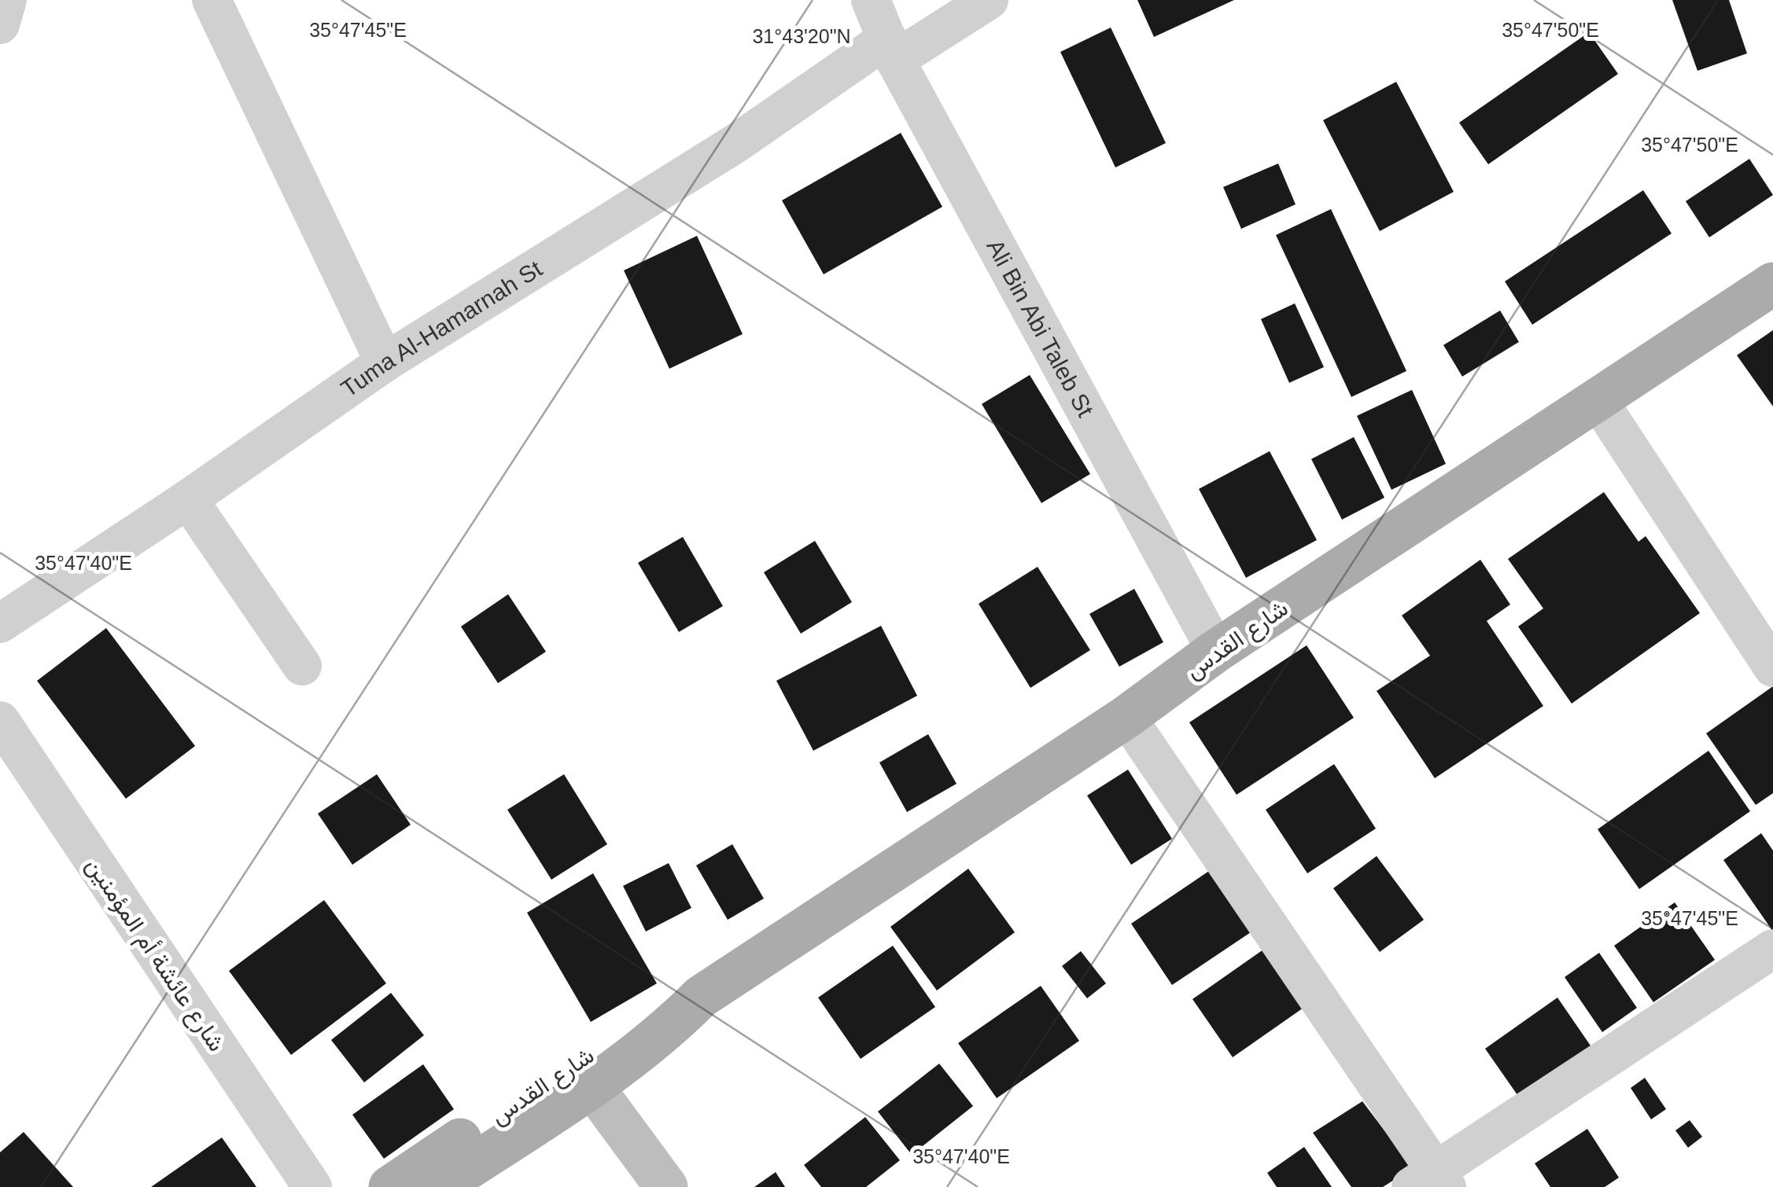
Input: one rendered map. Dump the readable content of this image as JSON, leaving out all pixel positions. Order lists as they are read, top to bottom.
{
  "streets": {
    "main road": ["شارع القدس"],
    "street": ["Ali Bin Abi Taleb St", "Tuma Al-Hamarnah St", "شارع عائشة أم المؤمنين"]
  },
  "crossings": [
    ["Ali Bin Abi Taleb St", "Tuma Al-Hamarnah St"],
    ["Ali Bin Abi Taleb St", "شارع القدس"]
  ],
  "coordinates": [
    "35°47'45\"E",
    "35°47'50\"E",
    "31°43'20\"N",
    "35°47'40\"E"
  ]
}
